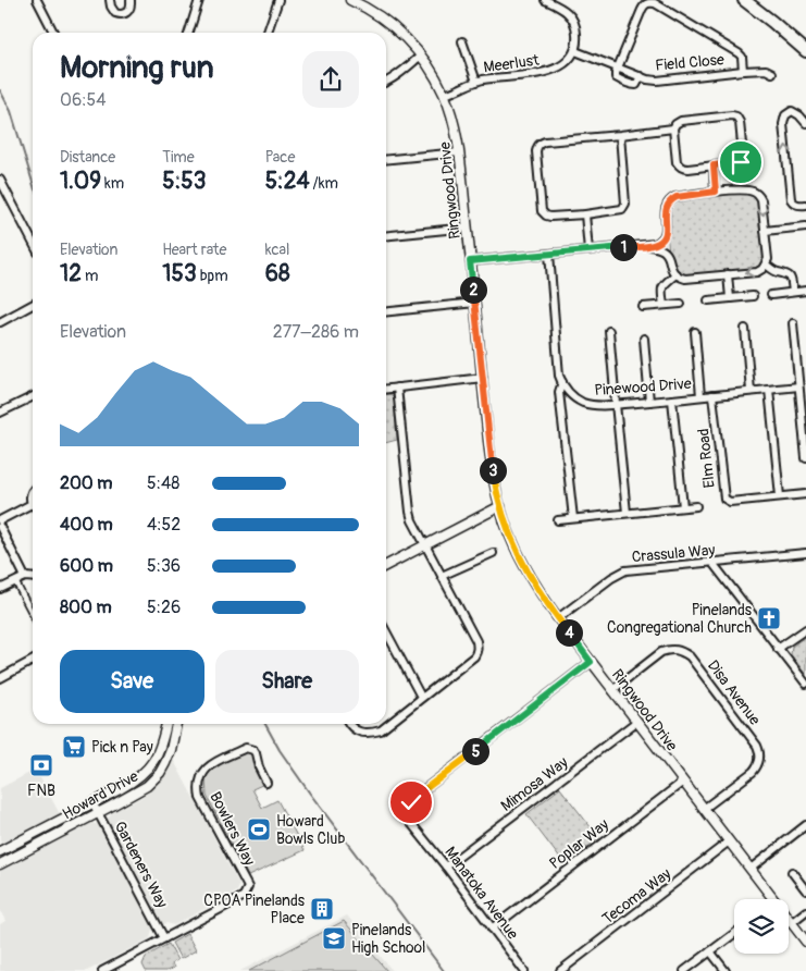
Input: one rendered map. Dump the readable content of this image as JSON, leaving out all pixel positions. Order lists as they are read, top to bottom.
{
  "streets": {
    "street": [
      "Field Close",
      "Meerlust",
      "Ringwood Drive",
      "Pinewood Drive",
      "Elm Road",
      "Crassula Way",
      "Disa Avenue",
      "Mimosa Way",
      "Howard Drive",
      "Bowlers Way",
      "Poplar Way",
      "Gardeners Way",
      "Manatoka Avenue",
      "Tecoma Way"
    ]
  },
  "crossings": [
    ["Field Close", "Meerlust"],
    ["Meerlust", "Ringwood Drive"],
    ["Ringwood Drive", "Crassula Way"],
    ["Ringwood Drive", "Disa Avenue"],
    ["Ringwood Drive", "Mimosa Way"],
    ["Ringwood Drive", "Poplar Way"],
    ["Ringwood Drive", "Manatoka Avenue"],
    ["Ringwood Drive", "Tecoma Way"],
    ["Pinewood Drive", "Elm Road"],
    ["Mimosa Way", "Manatoka Avenue"],
    ["Howard Drive", "Gardeners Way"],
    ["Bowlers Way", "Gardeners Way"],
    ["Poplar Way", "Manatoka Avenue"]
  ],
  "places": {
    "church": ["Pinelands Congregational Church"],
    "supermarket": ["Pick n Pay"],
    "bank": ["FNB"],
    "sports": ["Howard Bowls Club"],
    "building": ["CPOA Pinelands Place"],
    "school or university": ["Pinelands High School"]
  },
  "page": {
    "heading": ["Morning run", "06:54"],
    "stats": [
      ["Distance", "1.09 km"],
      ["Time", "5:53"],
      ["Pace", "5:24 /km"],
      ["Elevation", "12 m"],
      ["Heart rate", "153 bpm"],
      ["kcal", "68"]
    ],
    "pins": [
      "1",
      "2",
      "3",
      "4",
      "5"
    ],
    "chart": ["Elevation", "277–286 m"],
    "list": [
      {
        "name": "200 m",
        "note": "5:48"
      },
      {
        "name": "400 m",
        "note": "4:52"
      },
      {
        "name": "600 m",
        "note": "5:36"
      },
      {
        "name": "800 m",
        "note": "5:26"
      }
    ],
    "buttons": ["Save", "Share"]
  }
}
